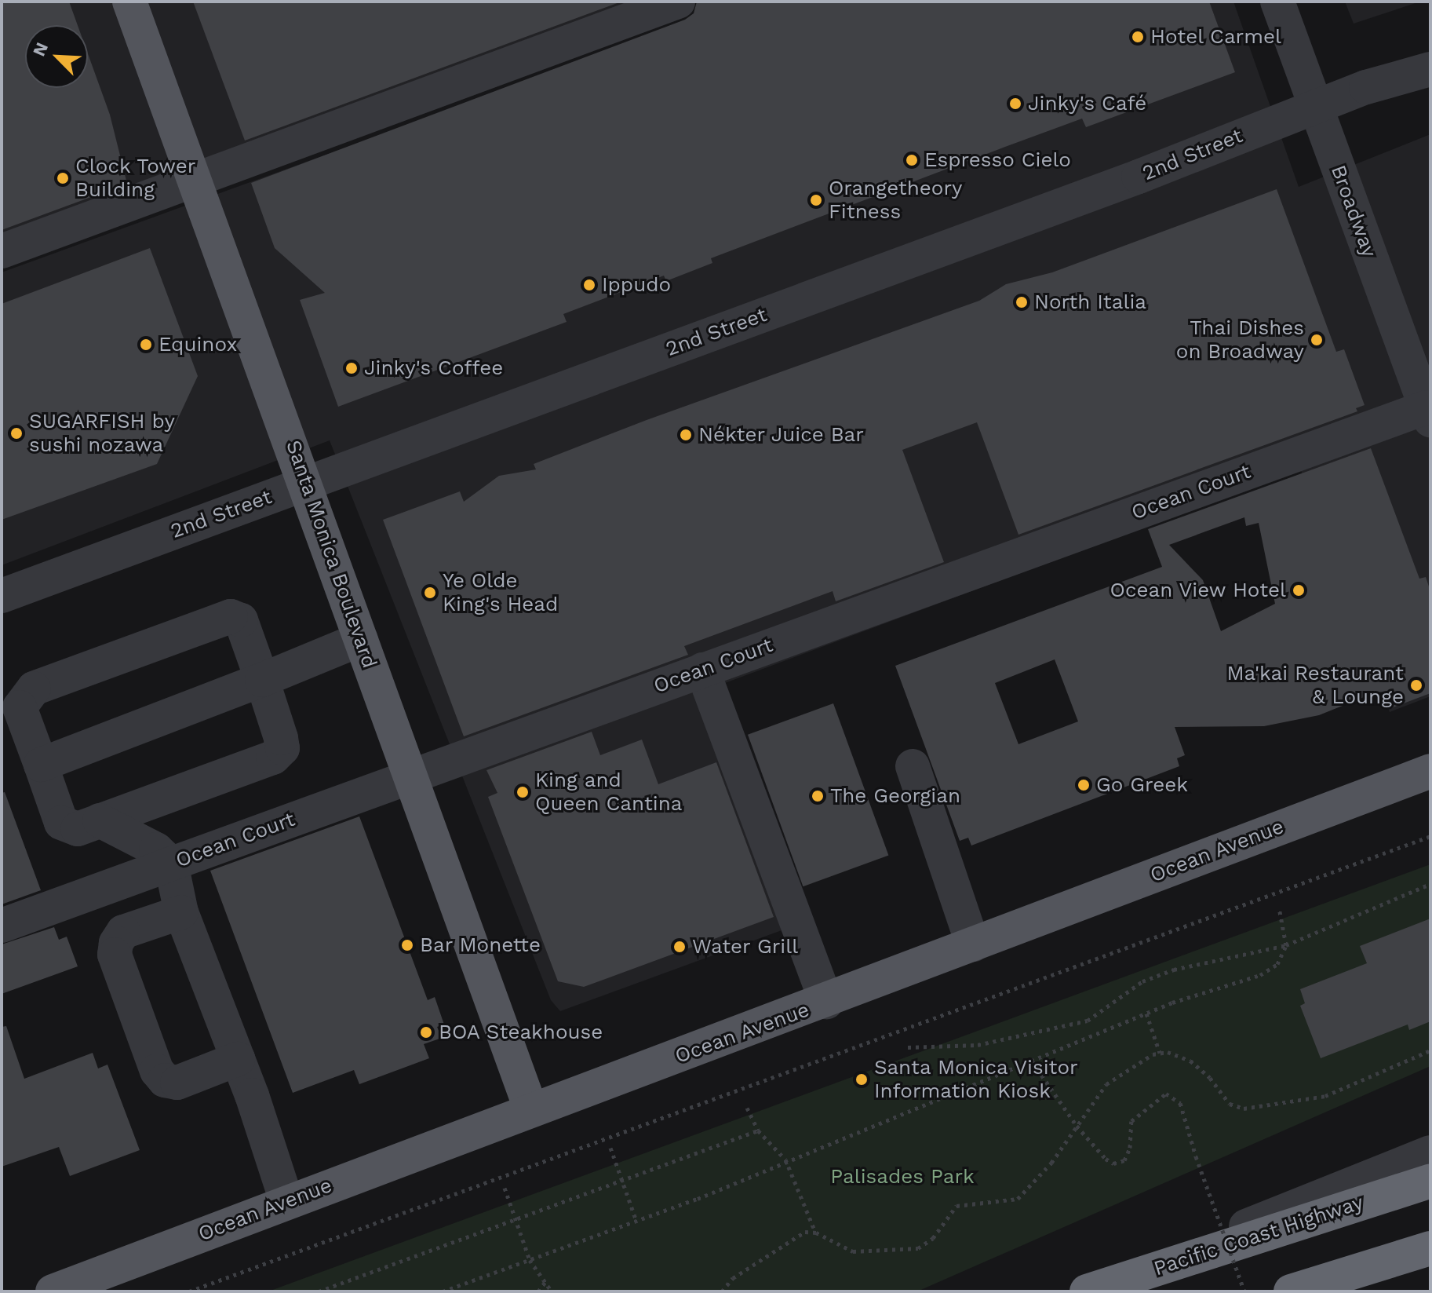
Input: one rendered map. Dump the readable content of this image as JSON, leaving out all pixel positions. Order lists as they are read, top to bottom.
{
  "streets": {
    "highway": ["Pacific Coast Highway"],
    "main road": ["Santa Monica Boulevard", "Ocean Avenue"],
    "street": ["2nd Street", "Broadway", "Ocean Court"]
  },
  "crossings": [
    ["2nd Street", "Broadway"],
    ["2nd Street", "Santa Monica Boulevard"],
    ["Broadway", "Ocean Court"],
    ["Ocean Court", "Santa Monica Boulevard"],
    ["Santa Monica Boulevard", "Ocean Avenue"]
  ],
  "parks": ["Palisades Park"],
  "places": [
    "Hotel Carmel",
    "Jinky's Café",
    "Espresso Cielo",
    "Clock Tower Building",
    "Orangetheory Fitness",
    "Ippudo",
    "North Italia",
    "Thai Dishes on Broadway",
    "Equinox",
    "Jinky's Coffee",
    "SUGARFISH by sushi nozawa",
    "Nékter Juice Bar",
    "Ocean View Hotel",
    "Ye Olde King's Head",
    "Ma'kai Restaurant & Lounge",
    "Go Greek",
    "King and Queen Cantina",
    "The Georgian",
    "Bar Monette",
    "Water Grill",
    "BOA Steakhouse",
    "Santa Monica Visitor Information Kiosk"
  ],
  "north": "top left"
}
